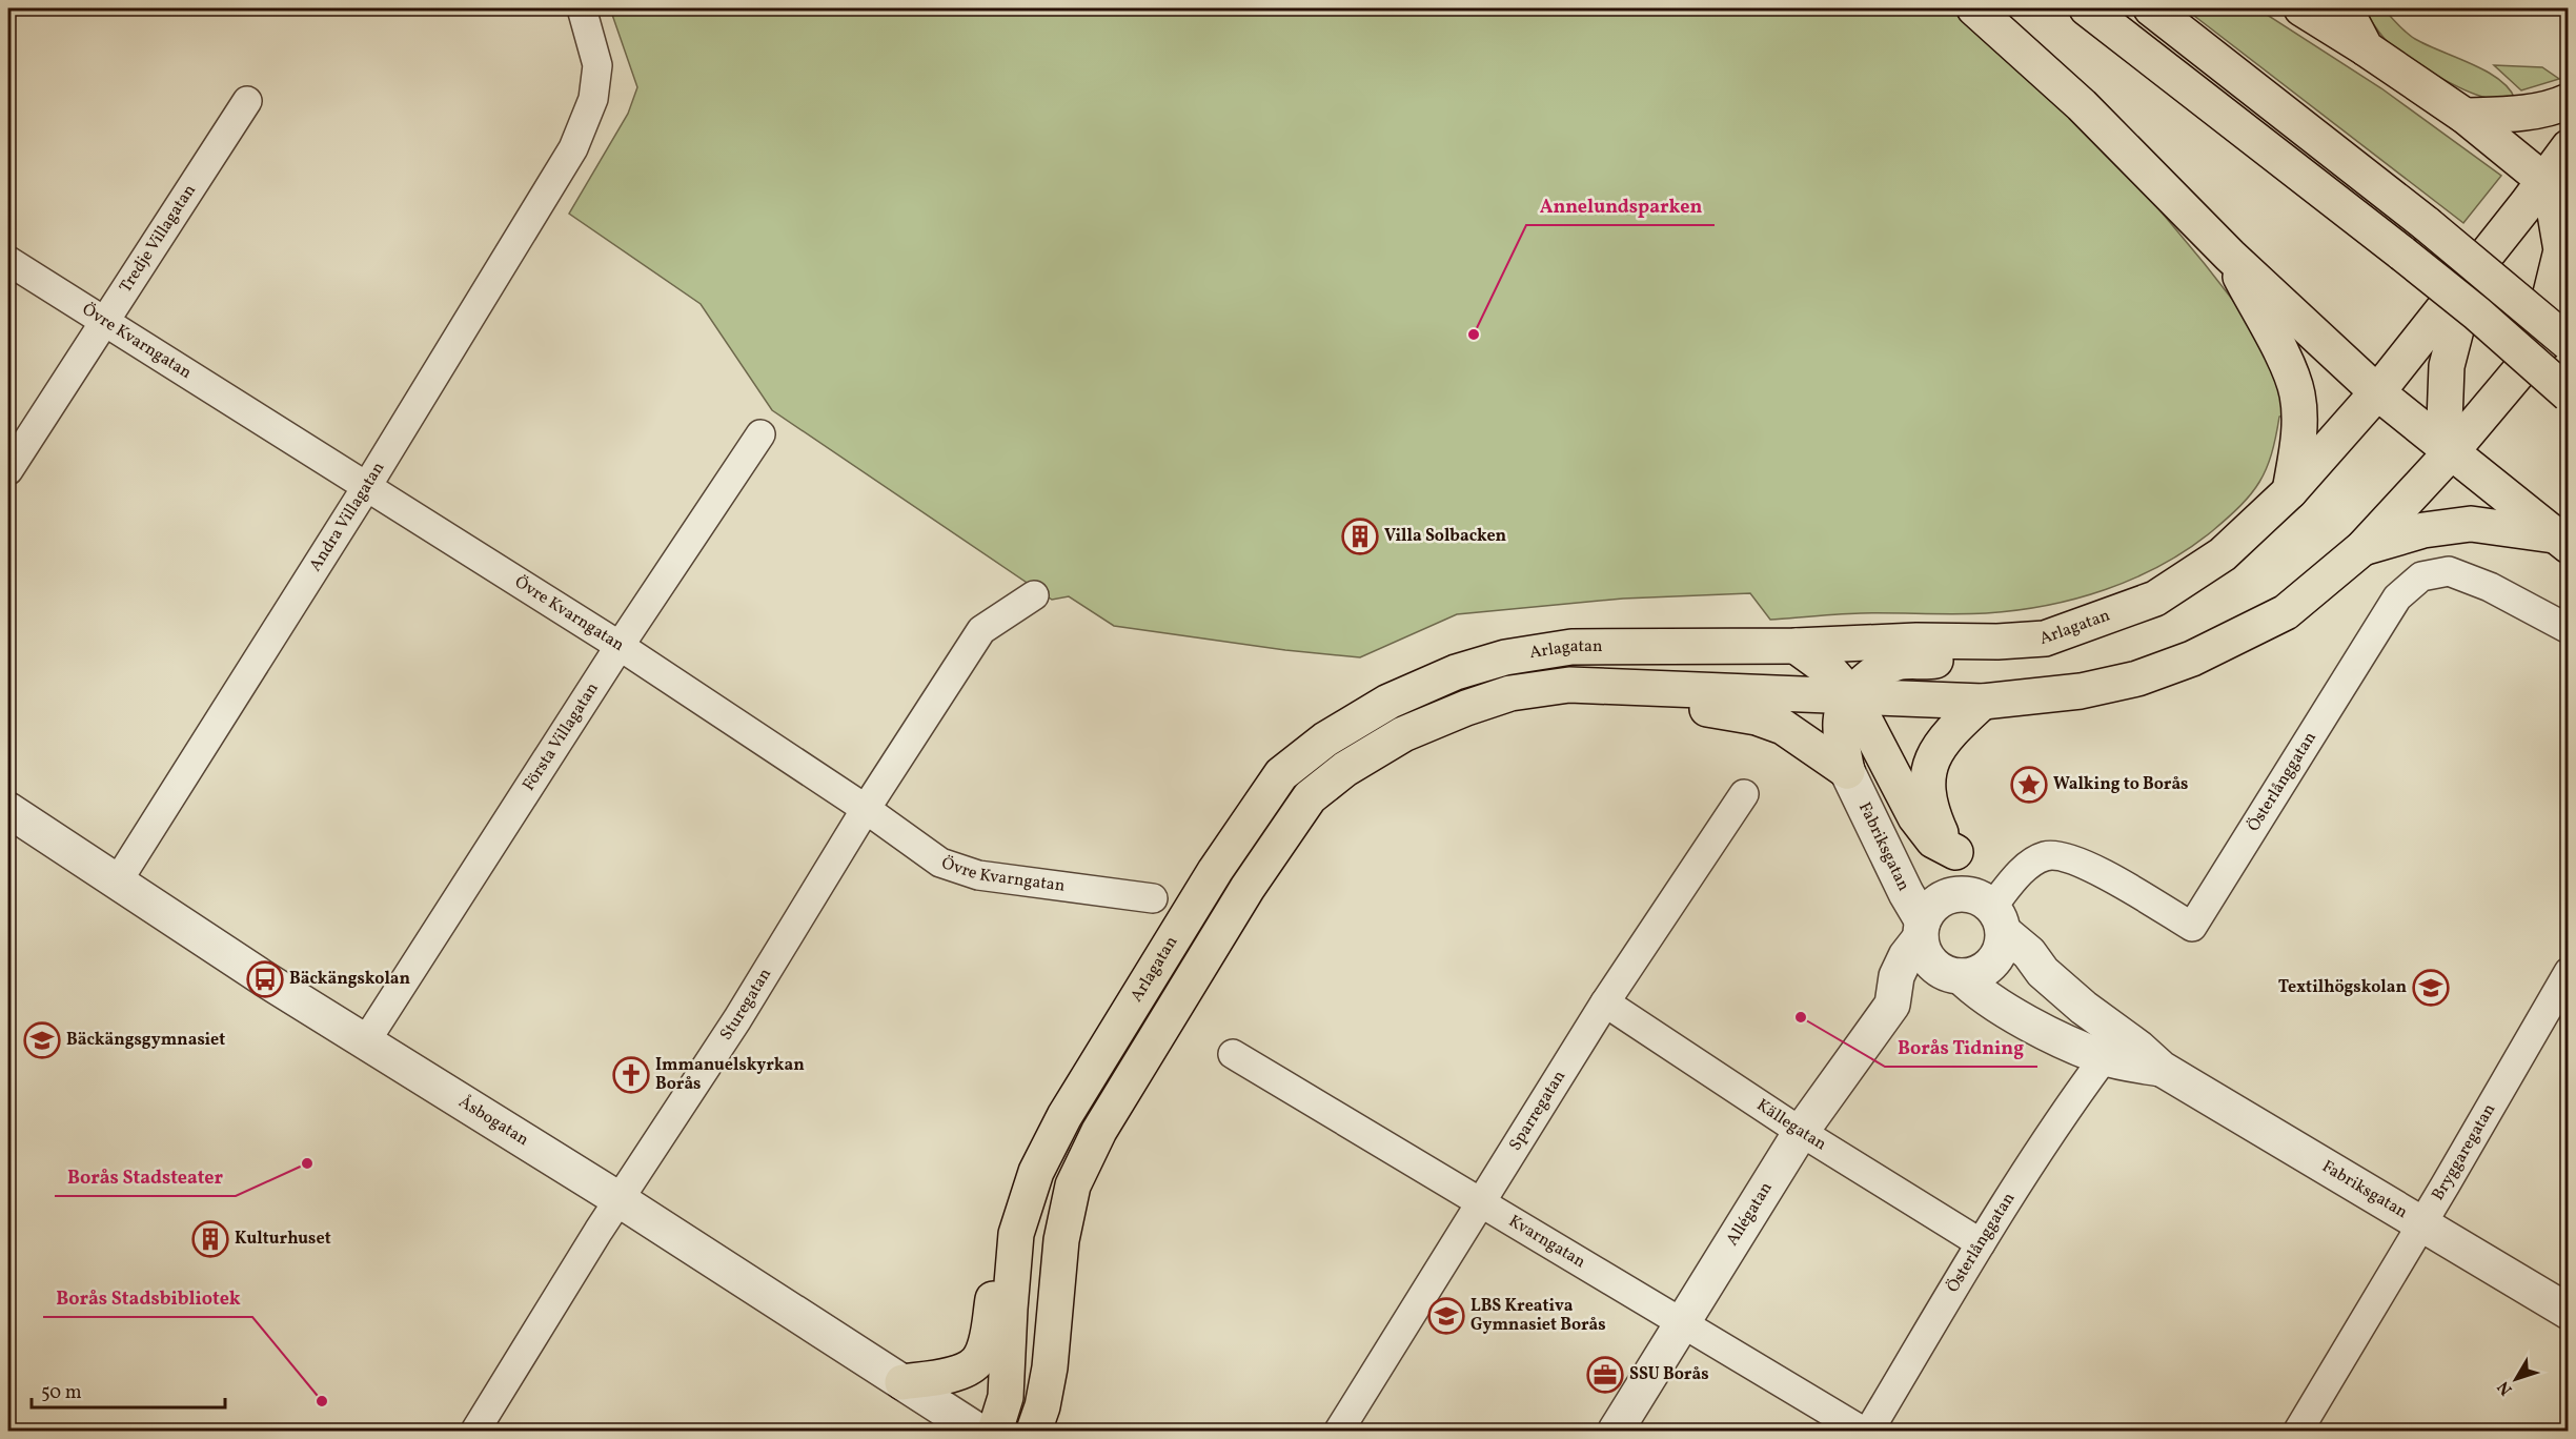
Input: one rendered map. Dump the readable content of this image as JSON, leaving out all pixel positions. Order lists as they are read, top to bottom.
{
  "streets": {
    "main road": ["Arlagatan"],
    "street": [
      "Tredje Villagatan",
      "Övre Kvarngatan",
      "Andra Villagatan",
      "Första Villagatan",
      "Österlånggatan",
      "Fabriksgatan",
      "Sturegatan",
      "Sparregatan",
      "Åsbogatan",
      "Källegatan",
      "Bryggaregatan",
      "Allégatan",
      "Kvarngatan"
    ]
  },
  "crossings": [
    ["Tredje Villagatan", "Övre Kvarngatan"],
    ["Övre Kvarngatan", "Andra Villagatan"],
    ["Övre Kvarngatan", "Första Villagatan"],
    ["Övre Kvarngatan", "Sturegatan"],
    ["Andra Villagatan", "Åsbogatan"],
    ["Första Villagatan", "Åsbogatan"],
    ["Österlånggatan", "Fabriksgatan"],
    ["Österlånggatan", "Källegatan"],
    ["Österlånggatan", "Allégatan"],
    ["Fabriksgatan", "Bryggaregatan"],
    ["Fabriksgatan", "Allégatan"],
    ["Sturegatan", "Åsbogatan"],
    ["Sparregatan", "Källegatan"],
    ["Sparregatan", "Kvarngatan"],
    ["Källegatan", "Allégatan"],
    ["Allégatan", "Kvarngatan"]
  ],
  "places": {
    "other": [
      "Annelundsparken",
      "Borås Tidning",
      "Borås Stadsteater",
      "Borås Stadsbibliotek"
    ],
    "building": ["Villa Solbacken", "Kulturhuset"],
    "place": ["Walking to Borås"],
    "bus stop": ["Bäckängskolan"],
    "school or university": ["Textilhögskolan", "Bäckängsgymnasiet", "LBS Kreativa Gymnasiet Borås"],
    "church": ["Immanuelskyrkan Borås"],
    "office": ["SSU Borås"]
  },
  "scale_bar": "50 m",
  "north": "bottom left"
}
